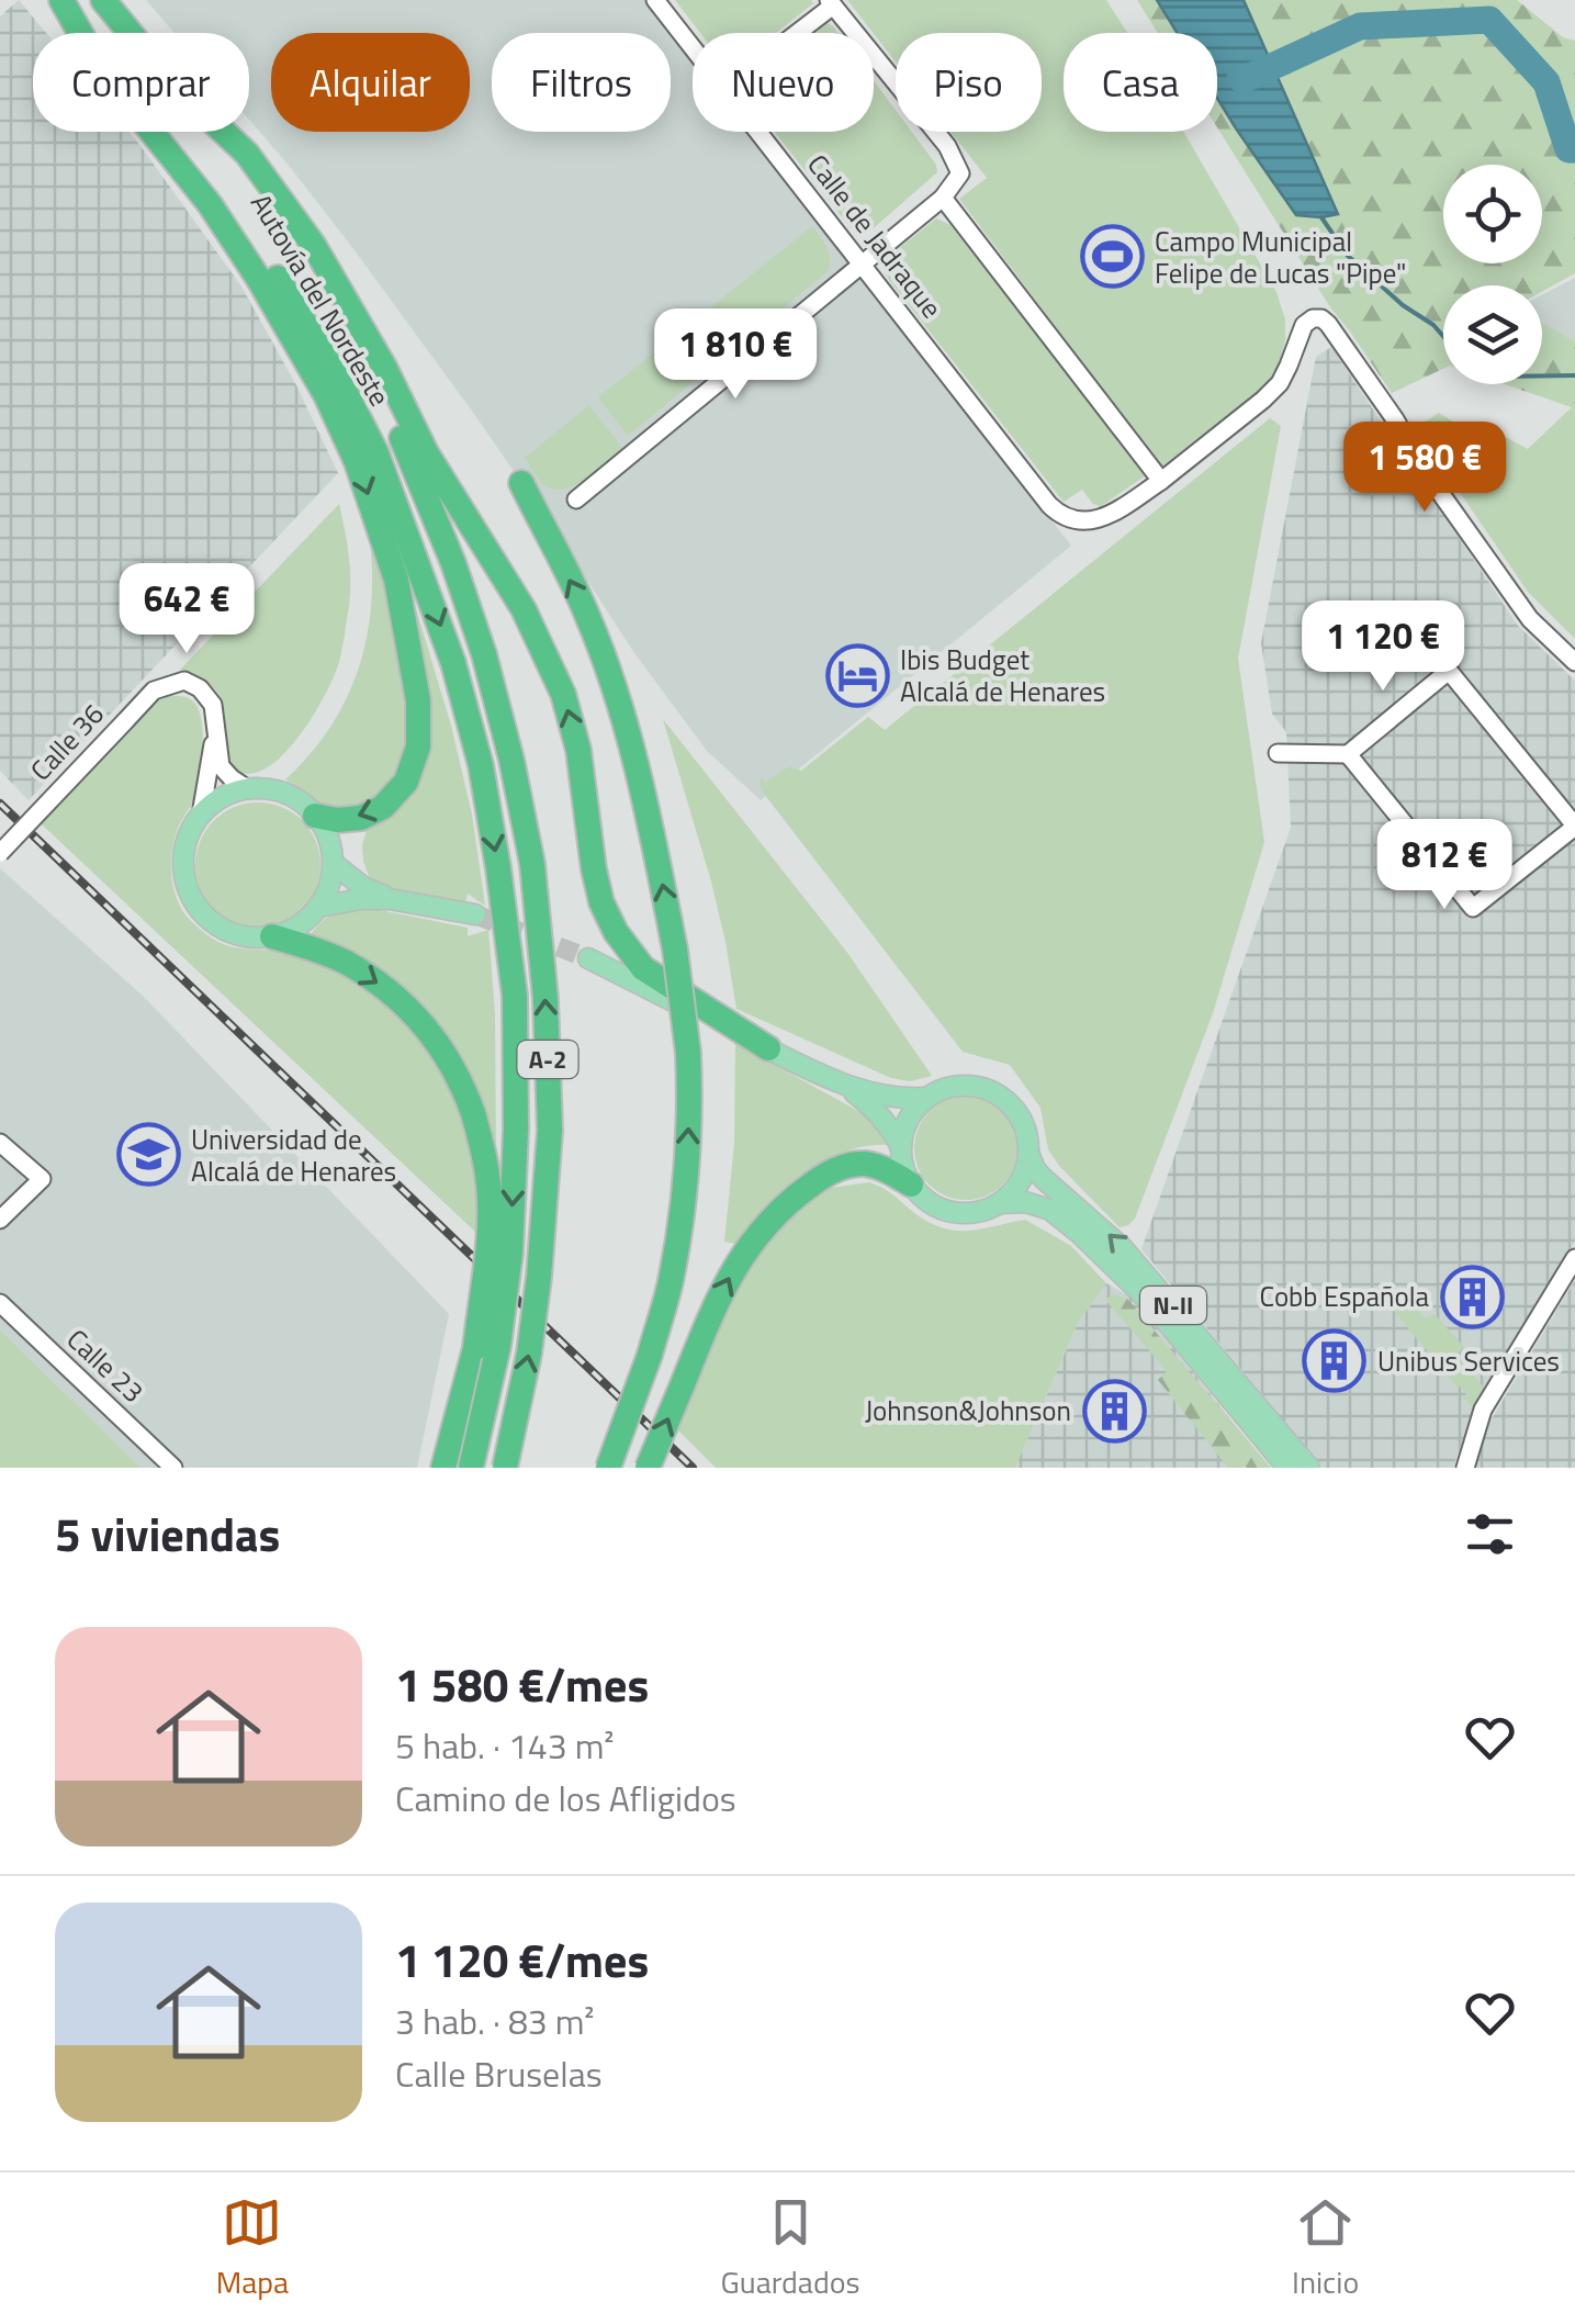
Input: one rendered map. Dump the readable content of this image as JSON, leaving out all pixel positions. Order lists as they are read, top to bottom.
{
  "streets": {
    "highway": ["Autovía del Nordeste", "A-2"],
    "main road": ["N-II"],
    "street": ["Calle de Jadraque", "Calle 36", "Calle 23"]
  },
  "places": {
    "sports": ["Campo Municipal Felipe de Lucas \"Pipe\""],
    "hotel": ["Ibis Budget Alcalá de Henares"],
    "school or university": ["Universidad de Alcalá de Henares"],
    "building": ["Cobb Española", "Unibus Services", "Johnson&Johnson"]
  },
  "page": {
    "chip": [
      "Comprar",
      "Alquilar",
      "Filtros",
      "Nuevo",
      "Piso",
      "Casa"
    ],
    "price": [
      "1 810 €",
      "1 580 €",
      "642 €",
      "1 120 €",
      "812 €"
    ],
    "heading": "5 viviendas",
    "list": [
      {
        "name": "1 580 €/mes",
        "note": "5 hab. · 143 m² · Camino de los Afligidos"
      },
      {
        "name": "1 120 €/mes",
        "note": "3 hab. · 83 m² · Calle Bruselas"
      }
    ],
    "tabs": ["Mapa", "Guardados", "Inicio"]
  }
}
